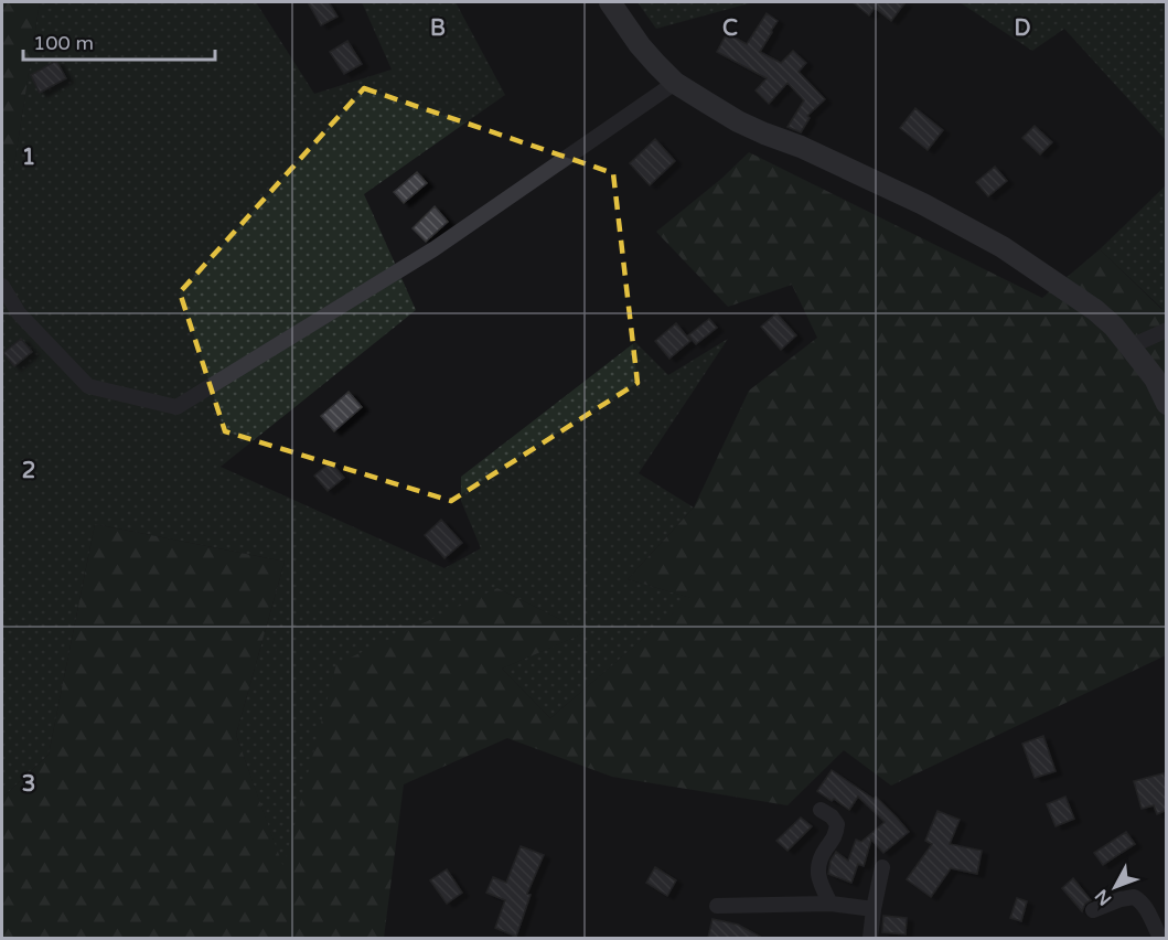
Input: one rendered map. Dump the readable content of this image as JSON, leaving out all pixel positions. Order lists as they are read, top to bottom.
{
  "scale_bar": "100 m",
  "north": "bottom left",
  "grid": {
    "columns": ["B", "C", "D"],
    "rows": ["1", "2", "3"]
  }
}
